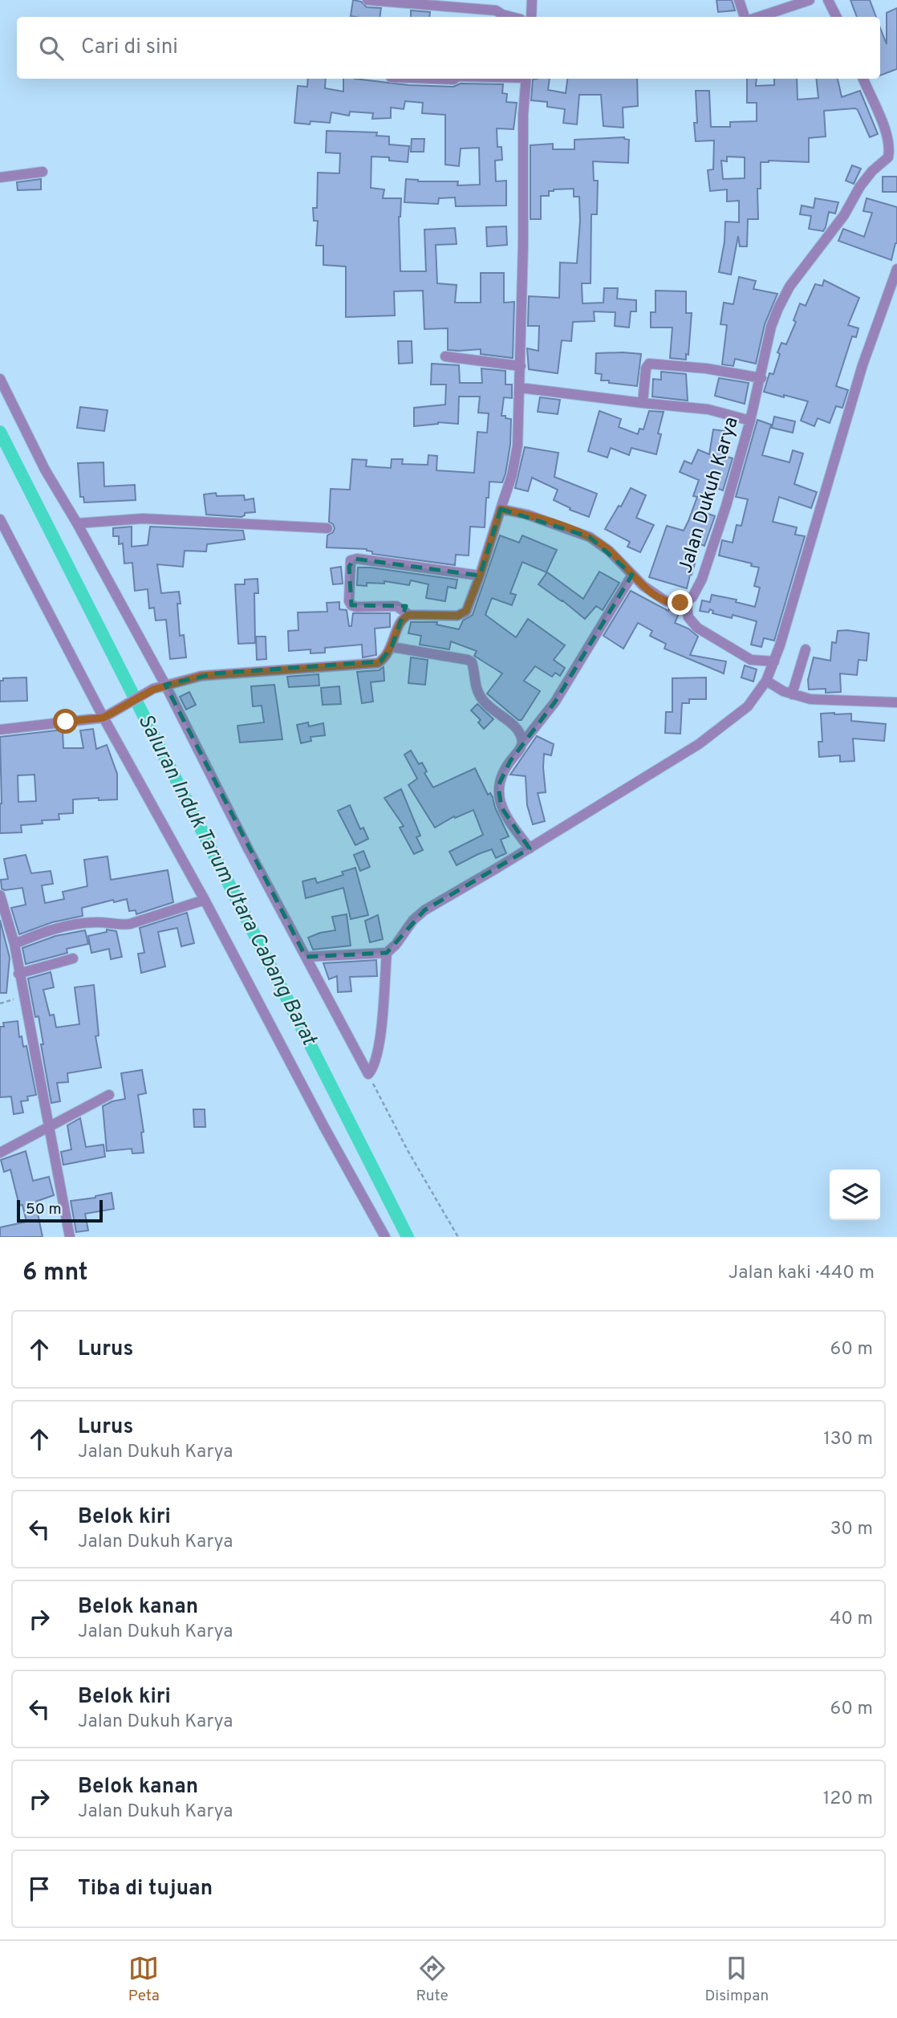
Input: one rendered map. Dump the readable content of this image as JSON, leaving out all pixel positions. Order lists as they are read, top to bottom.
{
  "streets": {
    "street": ["Jalan Dukuh Karya"]
  },
  "water": ["Saluran Induk Tarum Utara Cabang Barat"],
  "scale_bar": "50 m",
  "page": {
    "search": "Cari di sini",
    "scale": "50 m",
    "heading": ["6 mnt", "Jalan kaki · 440 m"],
    "list": [
      ["Lurus", "60 m"],
      ["Lurus", "Jalan Dukuh Karya", "130 m"],
      ["Belok kiri", "Jalan Dukuh Karya", "30 m"],
      ["Belok kanan", "Jalan Dukuh Karya", "40 m"],
      ["Belok kiri", "Jalan Dukuh Karya", "60 m"],
      ["Belok kanan", "Jalan Dukuh Karya", "120 m"],
      "Tiba di tujuan"
    ],
    "nav": ["Peta", "Rute", "Disimpan"]
  }
}
